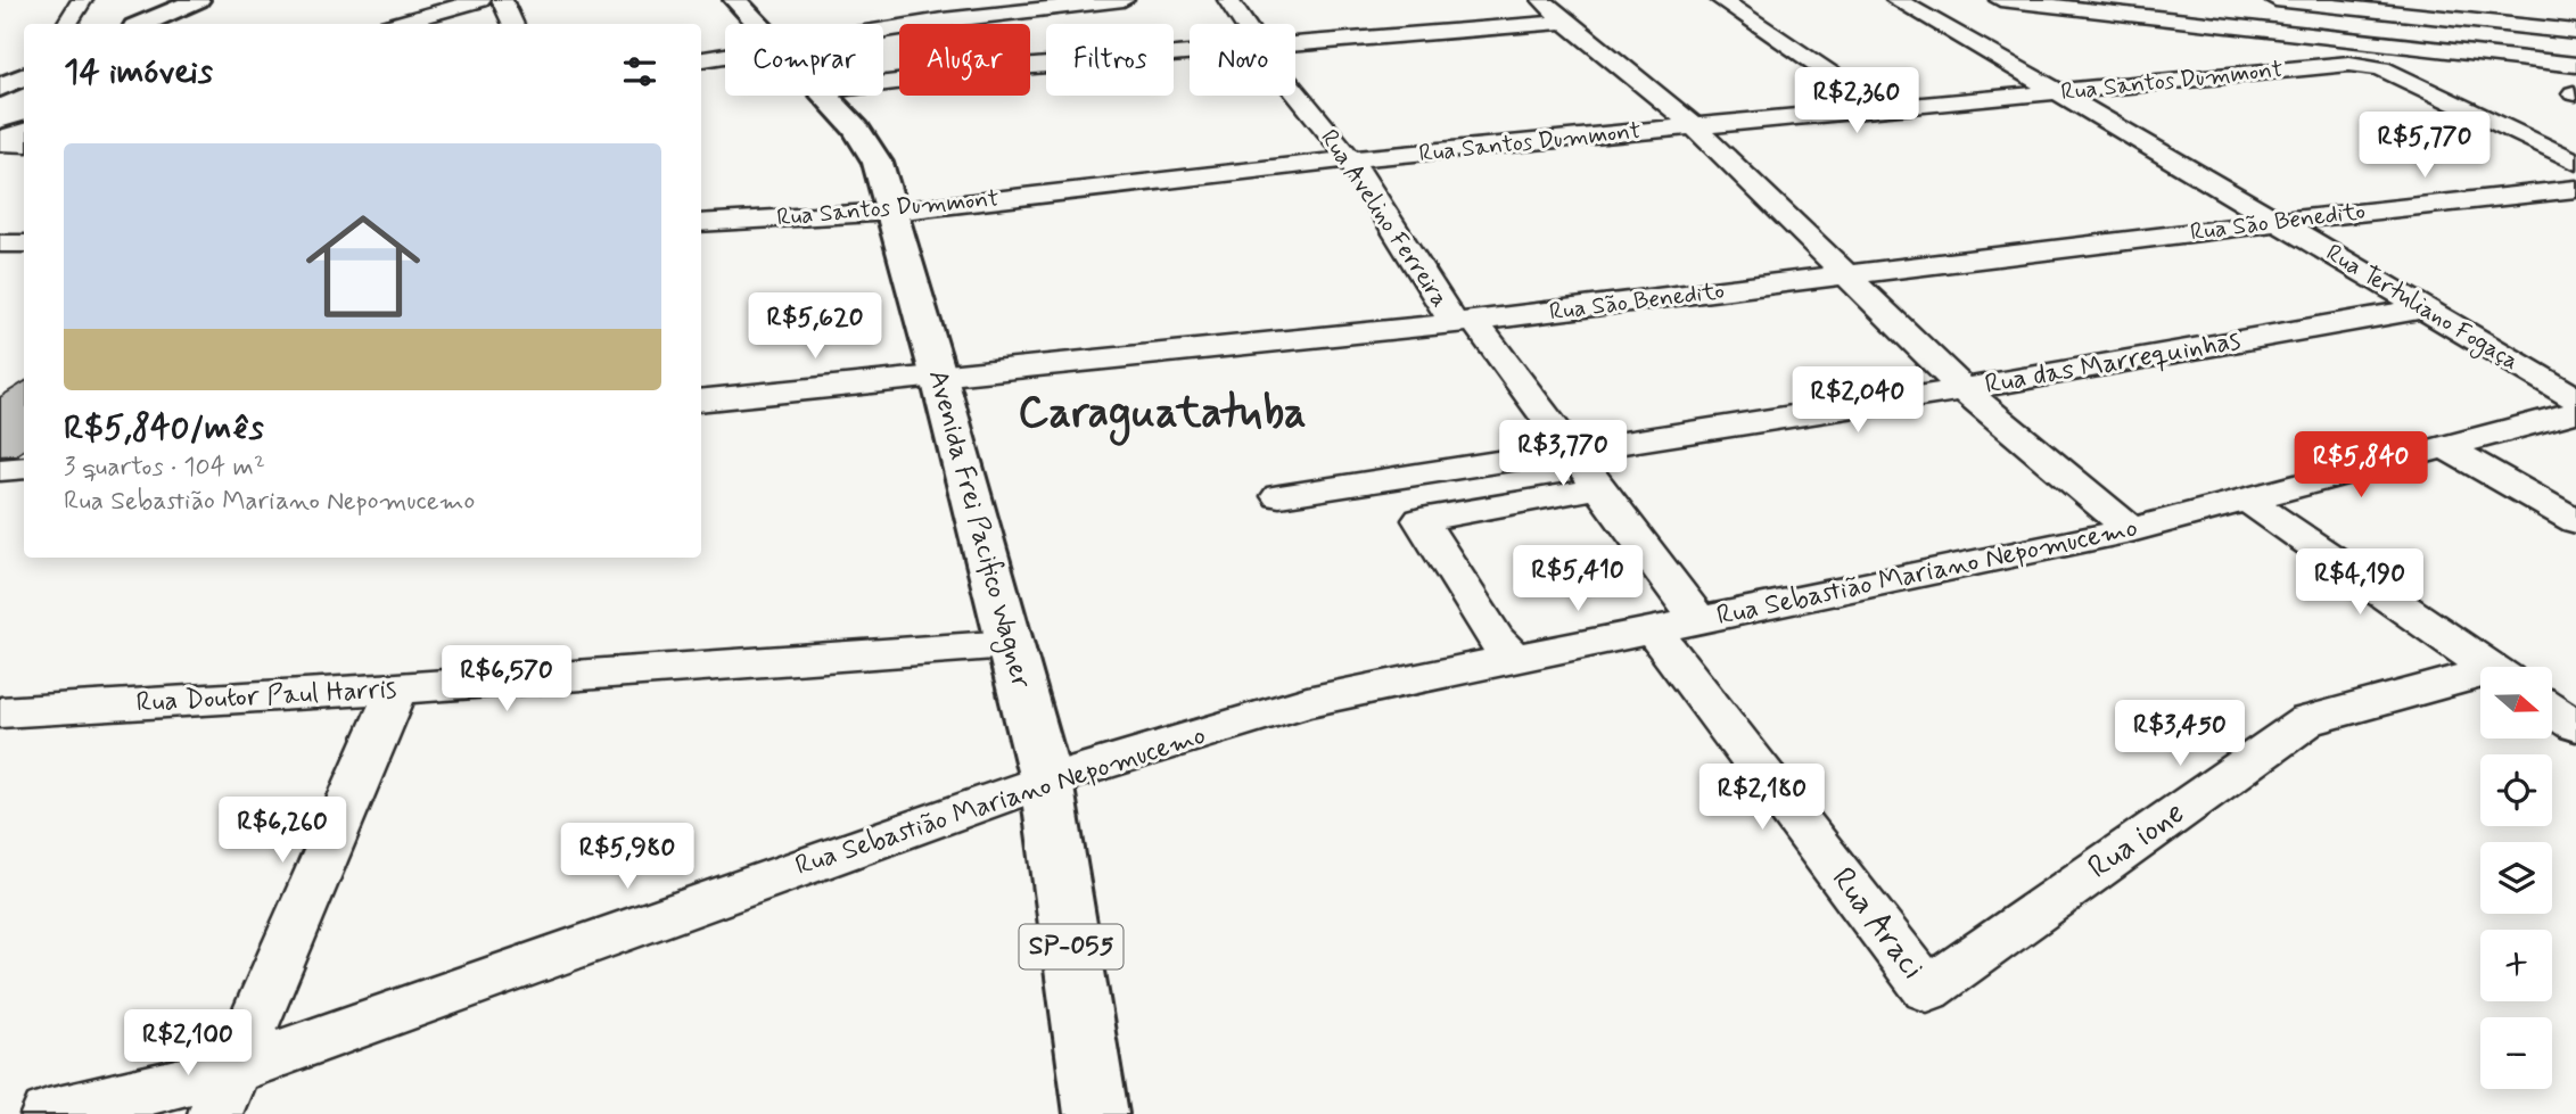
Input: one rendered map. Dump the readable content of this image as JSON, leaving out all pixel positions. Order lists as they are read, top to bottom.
{
  "streets": {
    "main road": ["Avenida Frei Pacifico Wagner", "SP-055"],
    "street": [
      "Rua Santos Dummont",
      "Rua Avelino Ferreira",
      "Rua São Benedito",
      "Rua Tertuliano Fogaça",
      "Rua das Marrequinhas",
      "Rua Sebastião Mariano Nepomucemo",
      "Rua Doutor Paul Harris",
      "Rua ione",
      "Rua Araci"
    ]
  },
  "crossings": [
    ["Rua Santos Dummont", "Rua Avelino Ferreira"],
    ["Rua Santos Dummont", "Rua Tertuliano Fogaça"],
    ["Rua Santos Dummont", "Avenida Frei Pacifico Wagner"],
    ["Rua Avelino Ferreira", "Rua São Benedito"],
    ["Rua Avelino Ferreira", "Rua das Marrequinhas"],
    ["Rua Avelino Ferreira", "Rua Sebastião Mariano Nepomucemo"],
    ["Rua São Benedito", "Rua Tertuliano Fogaça"],
    ["Rua São Benedito", "Avenida Frei Pacifico Wagner"],
    ["Rua Tertuliano Fogaça", "Rua das Marrequinhas"],
    ["Avenida Frei Pacifico Wagner", "Rua Sebastião Mariano Nepomucemo"],
    ["Avenida Frei Pacifico Wagner", "Rua Doutor Paul Harris"],
    ["Rua Sebastião Mariano Nepomucemo", "Rua Araci"],
    ["Rua ione", "Rua Araci"]
  ],
  "districts": ["Caraguatatuba"],
  "north": "right",
  "page": {
    "chip": [
      "Comprar",
      "Alugar",
      "Filtros",
      "Novo"
    ],
    "heading": "14 imóveis",
    "price": [
      "R$2,360",
      "R$5,770",
      "R$5,620",
      "R$2,040",
      "R$3,770",
      "R$5,840",
      "R$5,410",
      "R$4,190",
      "R$6,570",
      "R$3,450",
      "R$2,180",
      "R$6,260",
      "R$5,980",
      "R$2,100"
    ],
    "list": [
      {
        "name": "R$5,840/mês",
        "note": "3 quartos · 104 m² · Rua Sebastião Mariano Nepomucemo"
      }
    ],
    "map_buttons": ["+", "−"]
  }
}
